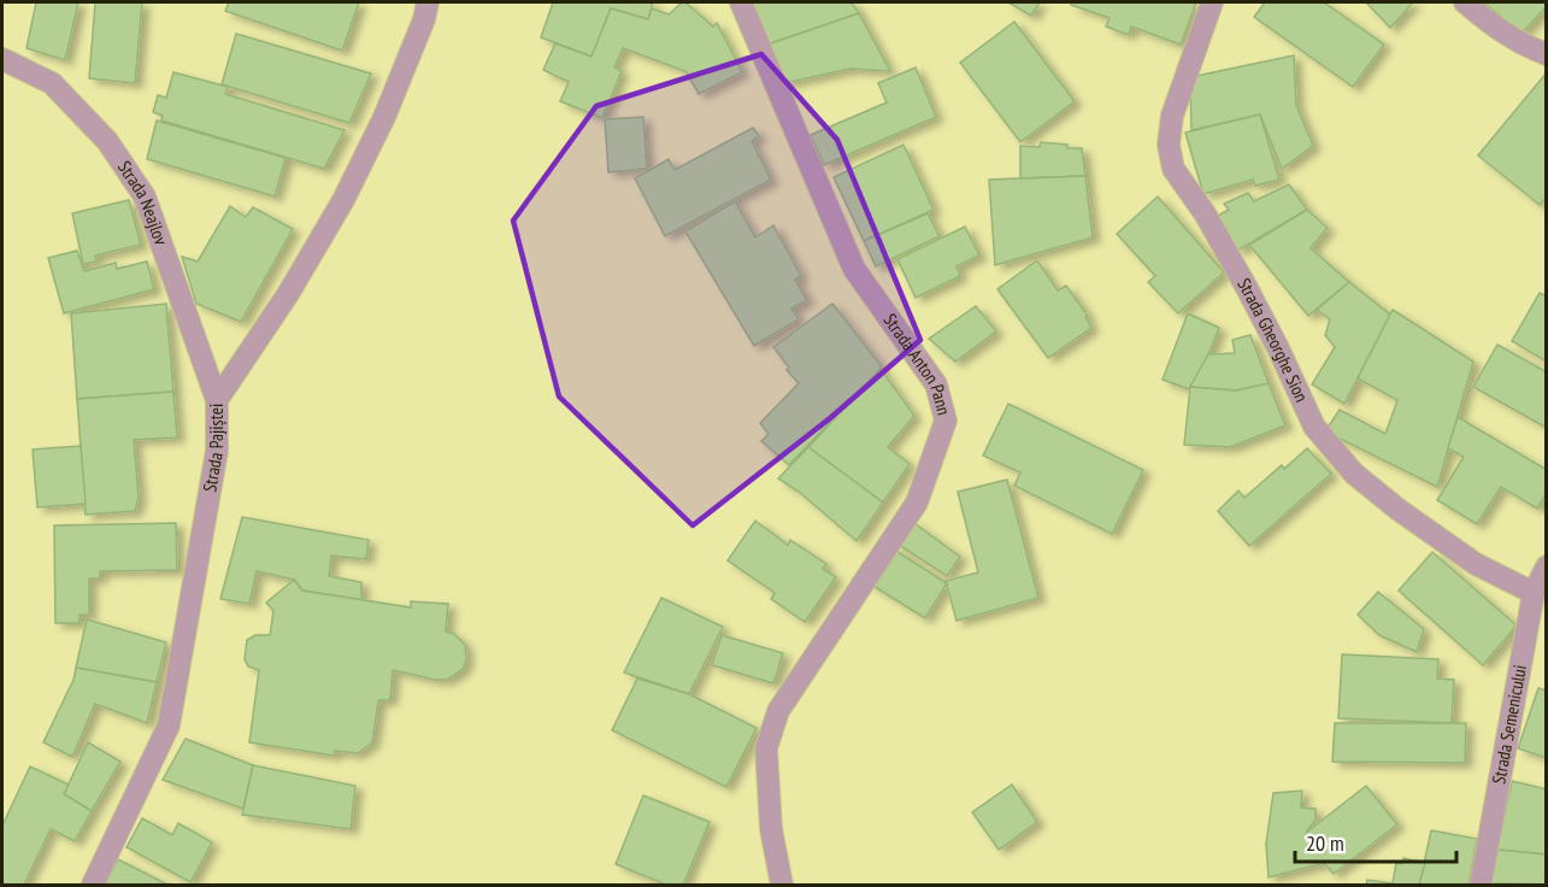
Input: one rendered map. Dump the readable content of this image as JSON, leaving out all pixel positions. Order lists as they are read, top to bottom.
{
  "streets": {
    "street": [
      "Strada Neajlov",
      "Strada Gheorghe Sion",
      "Strada Anton Pann",
      "Strada Pajiștei",
      "Strada Semenicului"
    ]
  },
  "crossings": [
    ["Strada Neajlov", "Strada Pajiștei"],
    ["Strada Gheorghe Sion", "Strada Semenicului"]
  ],
  "scale_bar": "20 m"
}
